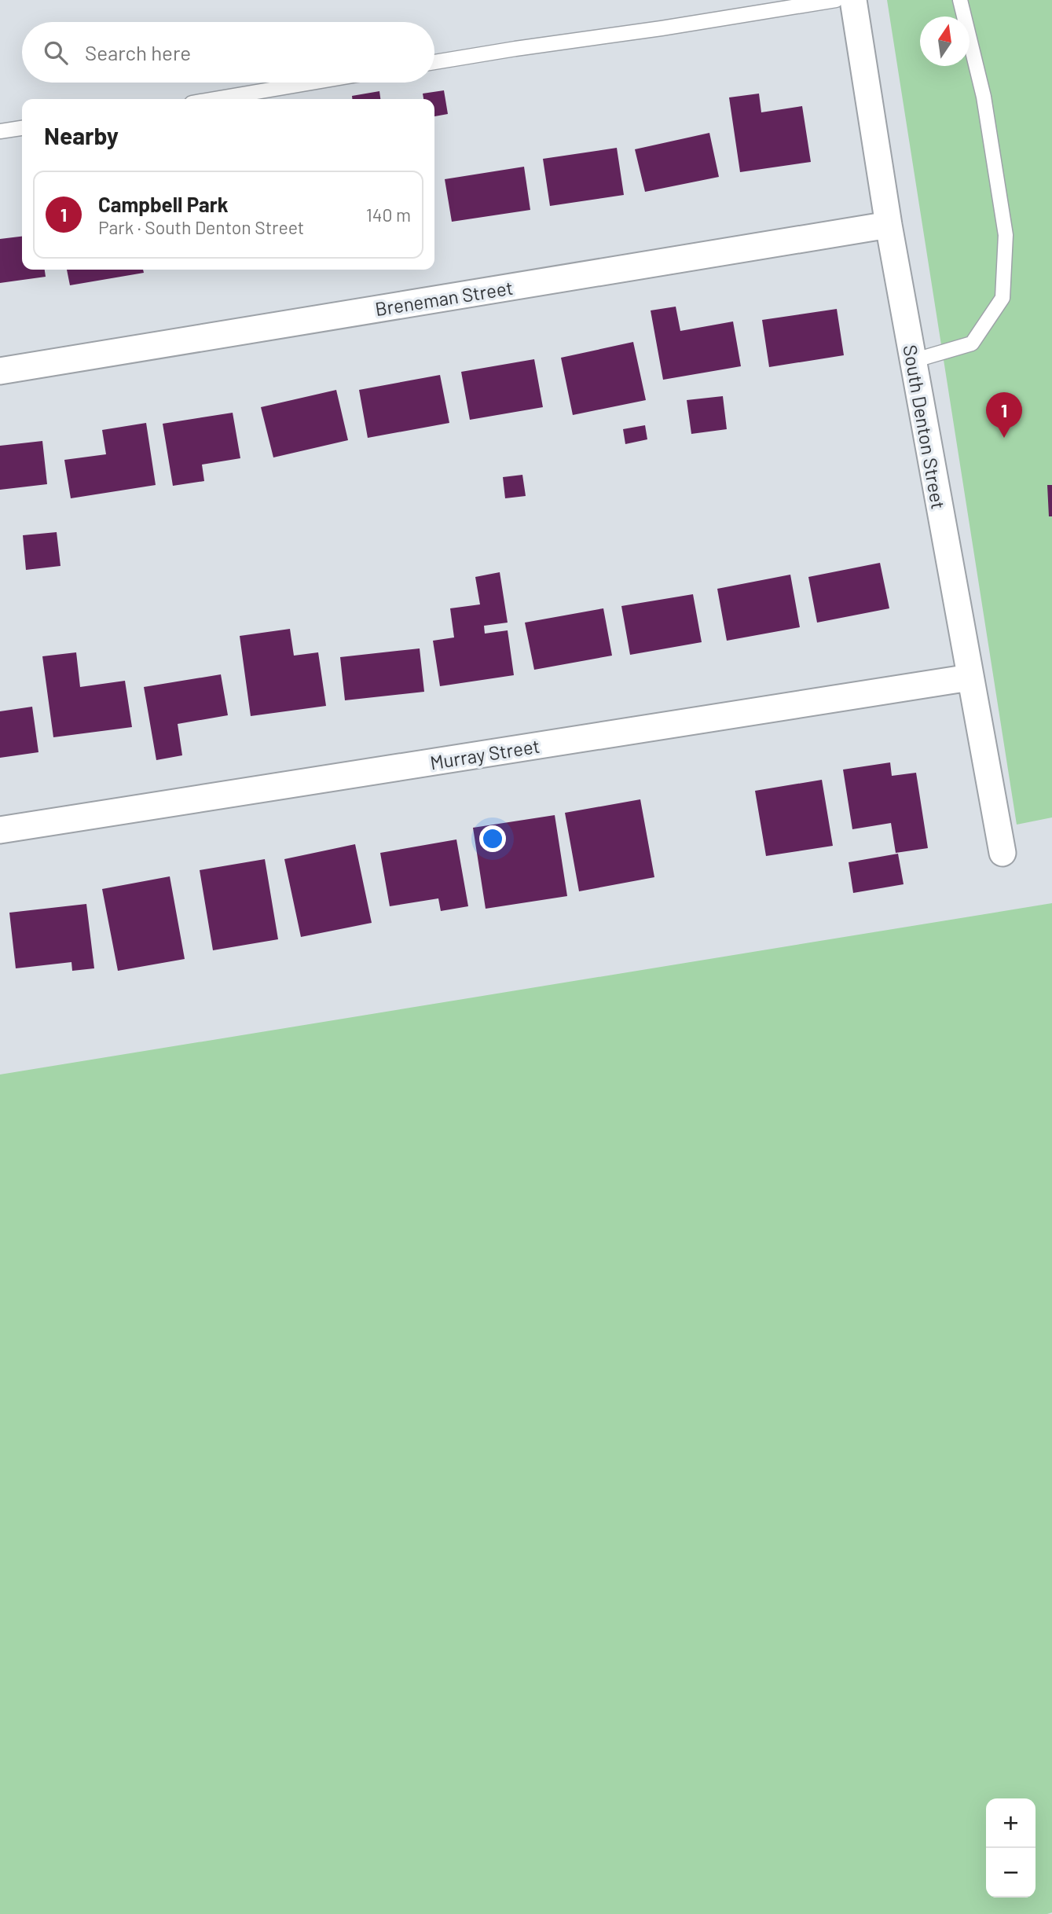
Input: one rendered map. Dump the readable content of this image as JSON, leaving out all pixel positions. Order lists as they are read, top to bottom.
{
  "streets": {
    "street": ["Breneman Street", "South Denton Street", "Murray Street"]
  },
  "crossings": [
    ["Breneman Street", "South Denton Street"],
    ["South Denton Street", "Murray Street"]
  ],
  "north": "top",
  "page": {
    "search": "Search here",
    "heading": "Nearby",
    "list": [
      {
        "mark": "1",
        "name": "Campbell Park",
        "note": "Park · South Denton Street",
        "value": "140 m"
      }
    ],
    "pins": "1",
    "map_buttons": ["+", "−"]
  }
}
